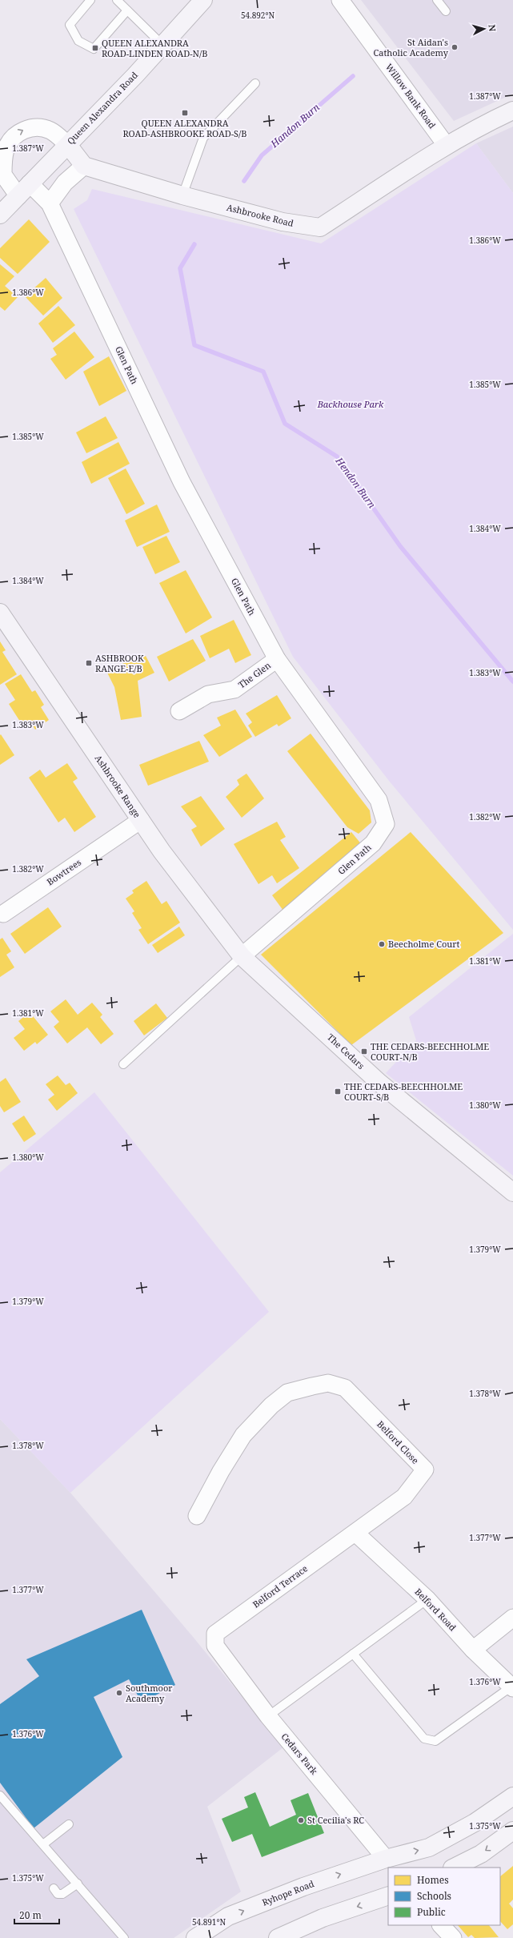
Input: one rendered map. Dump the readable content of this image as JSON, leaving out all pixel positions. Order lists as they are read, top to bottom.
{
  "streets": {
    "street": [
      "Willow Bank Road",
      "Queen Alexandra Road",
      "Ashbrooke Road",
      "Glen Path",
      "The Glen",
      "Ashbrooke Range",
      "Bowtrees",
      "The Cedars",
      "Belford Close",
      "Belford Terrace",
      "Belford Road",
      "Cedars Park",
      "Ryhope Road"
    ]
  },
  "crossings": [
    ["Willow Bank Road", "Ashbrooke Road"],
    ["Queen Alexandra Road", "Glen Path"],
    ["Glen Path", "The Glen"],
    ["Glen Path", "Ashbrooke Range"],
    ["Glen Path", "The Cedars"],
    ["Ashbrooke Range", "Bowtrees"],
    ["Ashbrooke Range", "The Cedars"],
    ["Belford Close", "Belford Terrace"],
    ["Belford Close", "Belford Road"],
    ["Belford Terrace", "Belford Road"],
    ["Belford Terrace", "Cedars Park"],
    ["Cedars Park", "Ryhope Road"]
  ],
  "water": ["Handon Burn", "Hendon Burn"],
  "parks": ["Backhouse Park"],
  "places": {
    "other": [
      "St Aidan's Catholic Academy",
      "Beecholme Court",
      "Southmoor Academy",
      "St Cecilia's RC"
    ],
    "transit": [
      "QUEEN ALEXANDRA ROAD-LINDEN ROAD-N/B",
      "QUEEN ALEXANDRA ROAD-ASHBROOKE ROAD-S/B",
      "ASHBROOK RANGE-E/B",
      "THE CEDARS-BEECHHOLME COURT-N/B",
      "THE CEDARS-BEECHHOLME COURT-S/B"
    ]
  },
  "legend": ["Homes", "Schools", "Public"],
  "scale_bar": "20 m",
  "north": "right",
  "coordinates": [
    "54.892°N",
    "1.387°W",
    "1.386°W",
    "1.385°W",
    "1.384°W",
    "1.383°W",
    "1.382°W",
    "1.381°W",
    "1.380°W",
    "1.379°W",
    "1.378°W",
    "1.377°W",
    "1.376°W",
    "1.375°W",
    "54.891°N"
  ]
}
